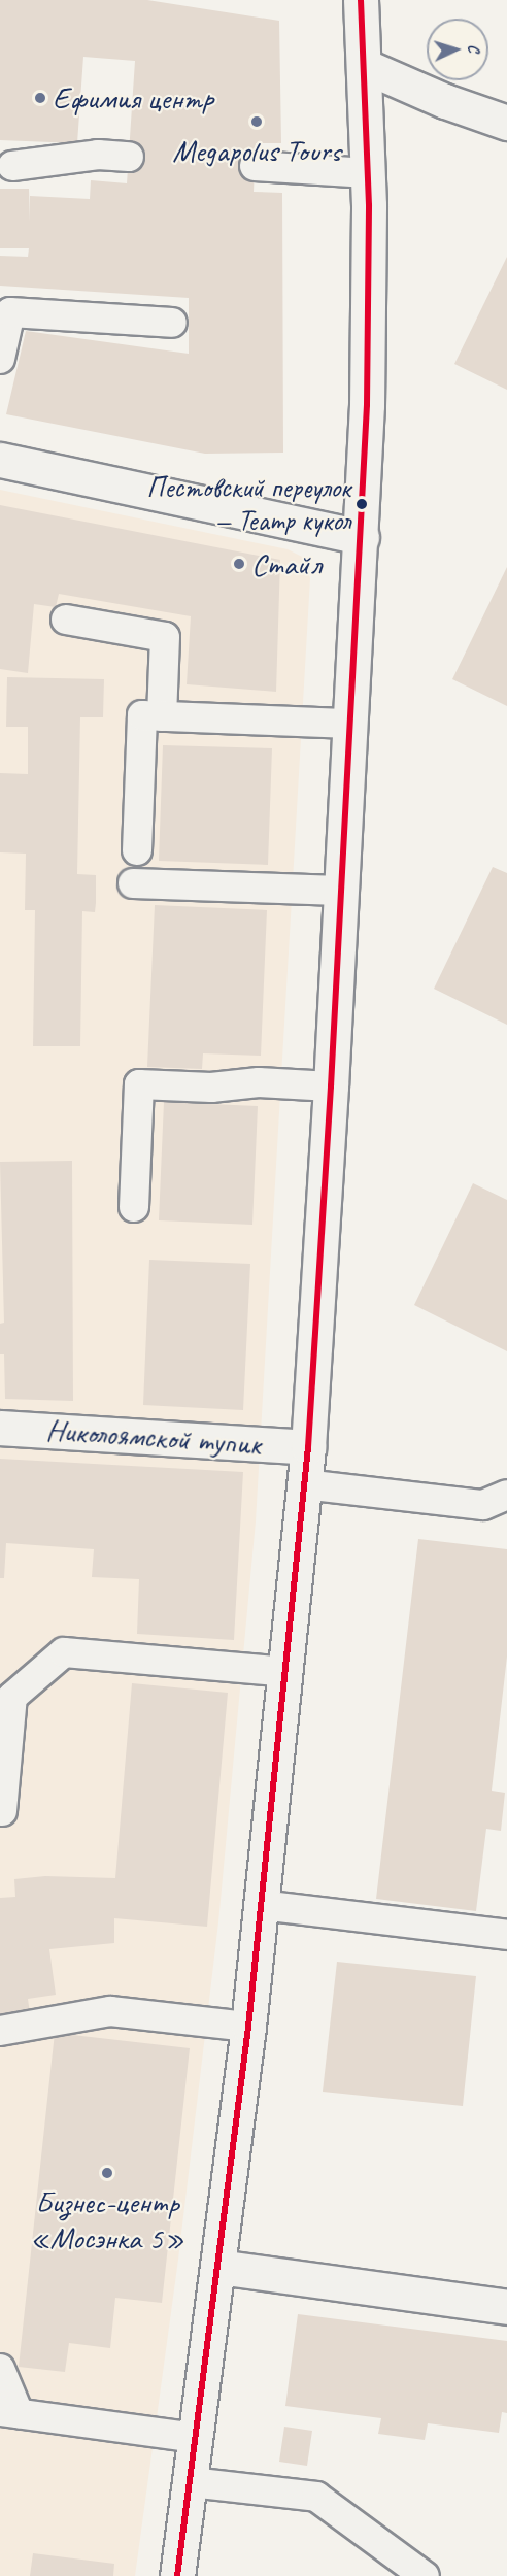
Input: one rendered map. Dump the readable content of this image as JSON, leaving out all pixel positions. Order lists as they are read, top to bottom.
{
  "streets": {
    "main road": ["Николоямской тупик"]
  },
  "places": [
    "Ефимия центр",
    "Megapolus Tours",
    "Пестовский переулок — Театр кукол",
    "Стайл",
    "Бизнес-центр «Мосэнка 5»"
  ],
  "north": "right"
}
